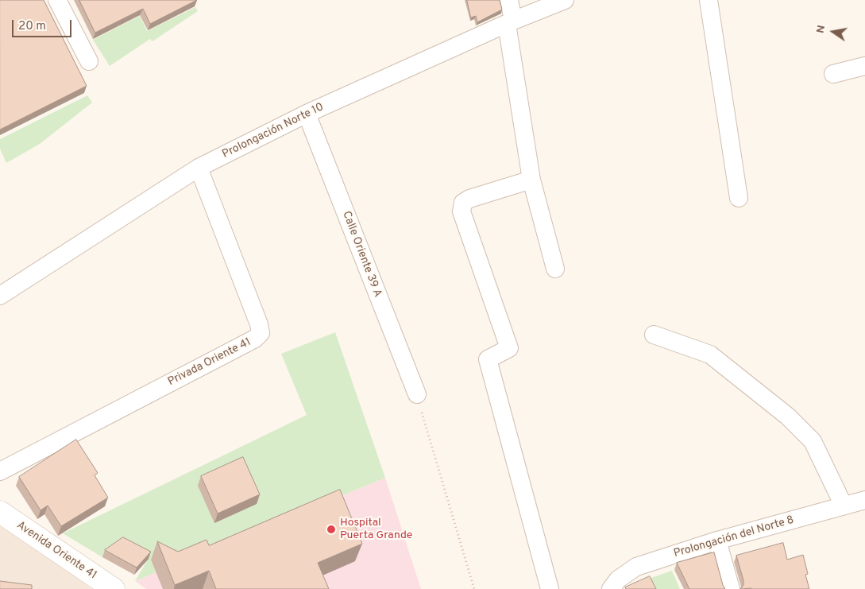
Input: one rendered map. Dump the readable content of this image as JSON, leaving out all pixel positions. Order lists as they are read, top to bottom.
{
  "streets": {
    "street": [
      "Prolongación Norte 10",
      "Calle Oriente 39 A",
      "Privada Oriente 41",
      "Prolongación del Norte 8",
      "Avenida Oriente 41"
    ]
  },
  "crossings": [
    ["Prolongación Norte 10", "Calle Oriente 39 A"],
    ["Prolongación Norte 10", "Privada Oriente 41"]
  ],
  "places": ["Hospital Puerta Grande"],
  "scale_bar": "20 m",
  "north": "left"
}
